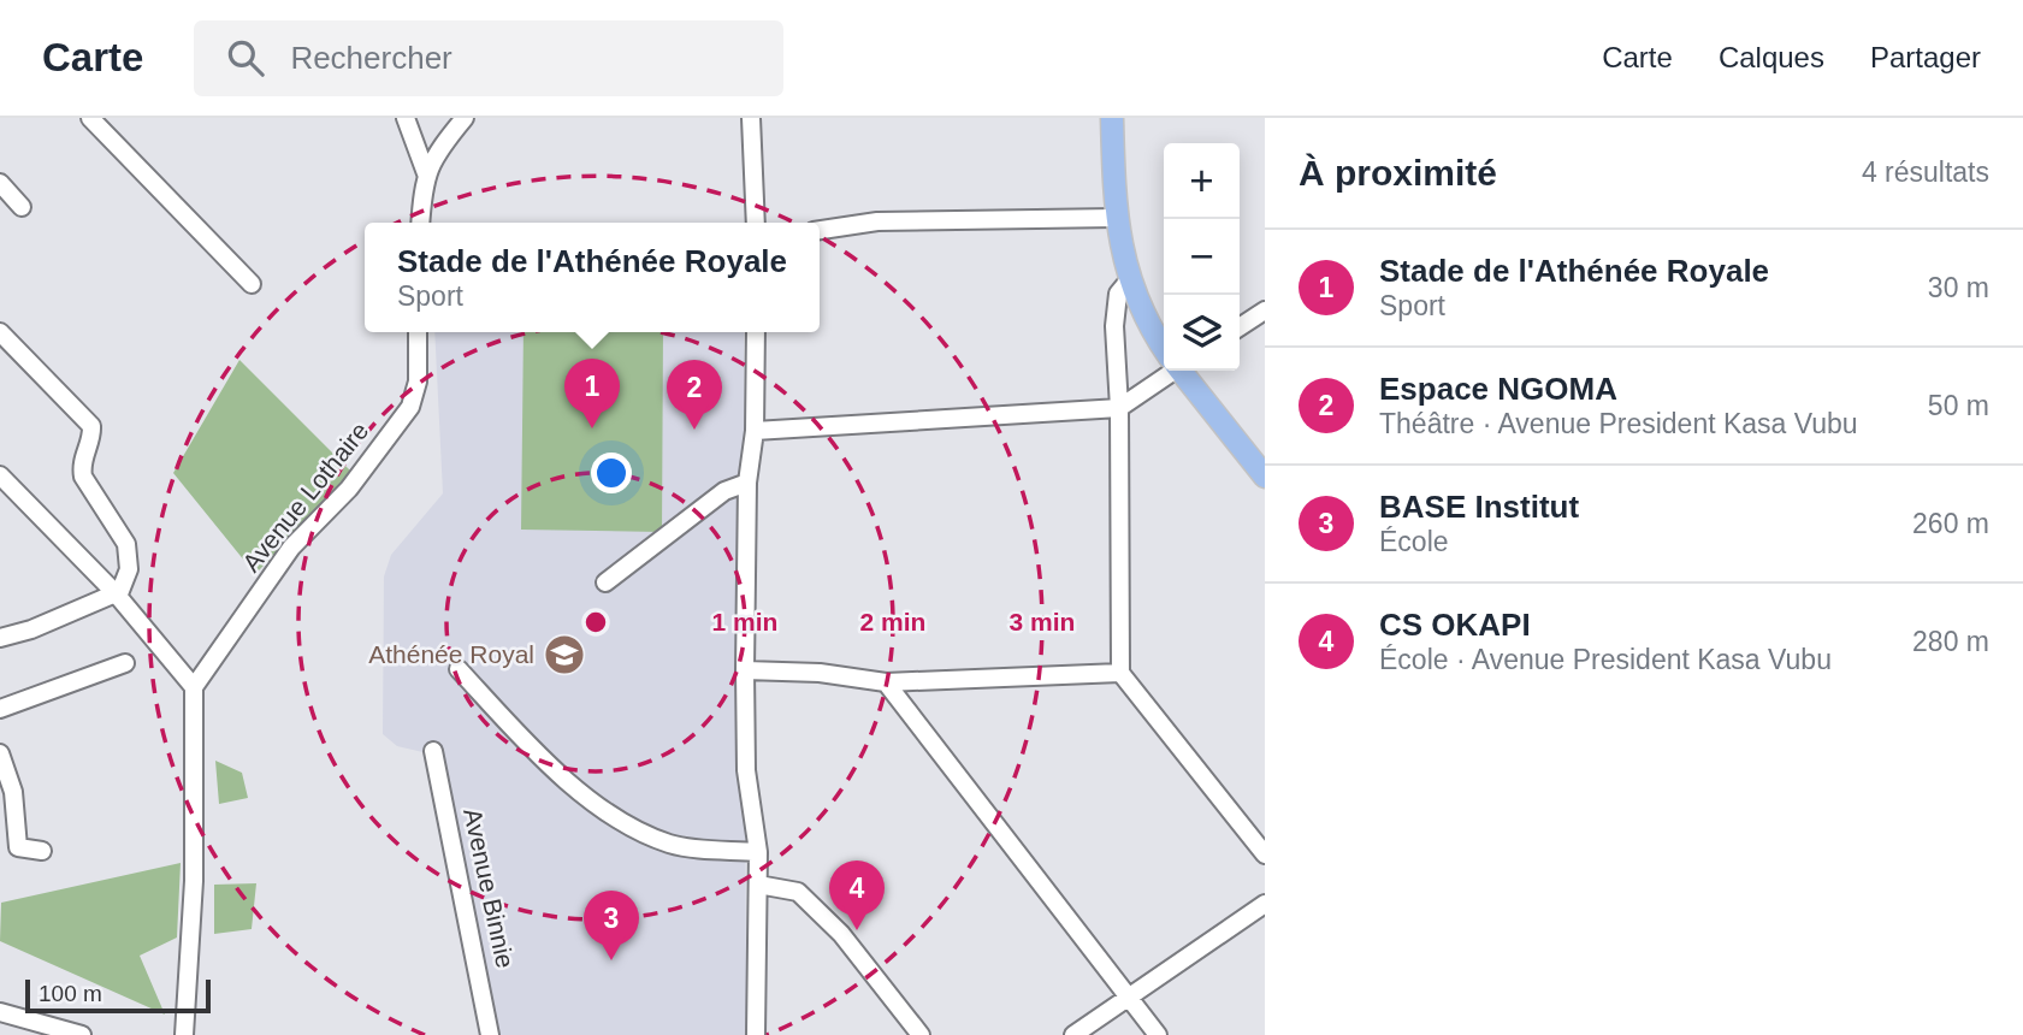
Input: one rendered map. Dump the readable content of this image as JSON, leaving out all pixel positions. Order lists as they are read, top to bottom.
{
  "streets": {
    "street": ["Avenue Lothaire", "Avenue Binnie"]
  },
  "places": {
    "school or university": ["Athénée Royal"]
  },
  "scale_bar": "100 m",
  "page": {
    "header": "Carte",
    "search": "Rechercher",
    "nav": ["Carte", "Calques", "Partager"],
    "heading": ["À proximité", "4 résultats"],
    "map_buttons": ["+", "−"],
    "popup": ["Stade de l'Athénée Royale", "Sport"],
    "list": [
      {
        "mark": "1",
        "name": "Stade de l'Athénée Royale",
        "note": "Sport",
        "value": "30 m"
      },
      {
        "mark": "2",
        "name": "Espace NGOMA",
        "note": "Théâtre · Avenue President Kasa Vubu",
        "value": "50 m"
      },
      {
        "mark": "3",
        "name": "BASE Institut",
        "note": "École",
        "value": "260 m"
      },
      {
        "mark": "4",
        "name": "CS OKAPI",
        "note": "École · Avenue President Kasa Vubu",
        "value": "280 m"
      }
    ],
    "pins": [
      "1",
      "2",
      "4",
      "3"
    ],
    "scale": "100 m"
  },
  "rings": ["1 min", "2 min", "3 min"]
}
